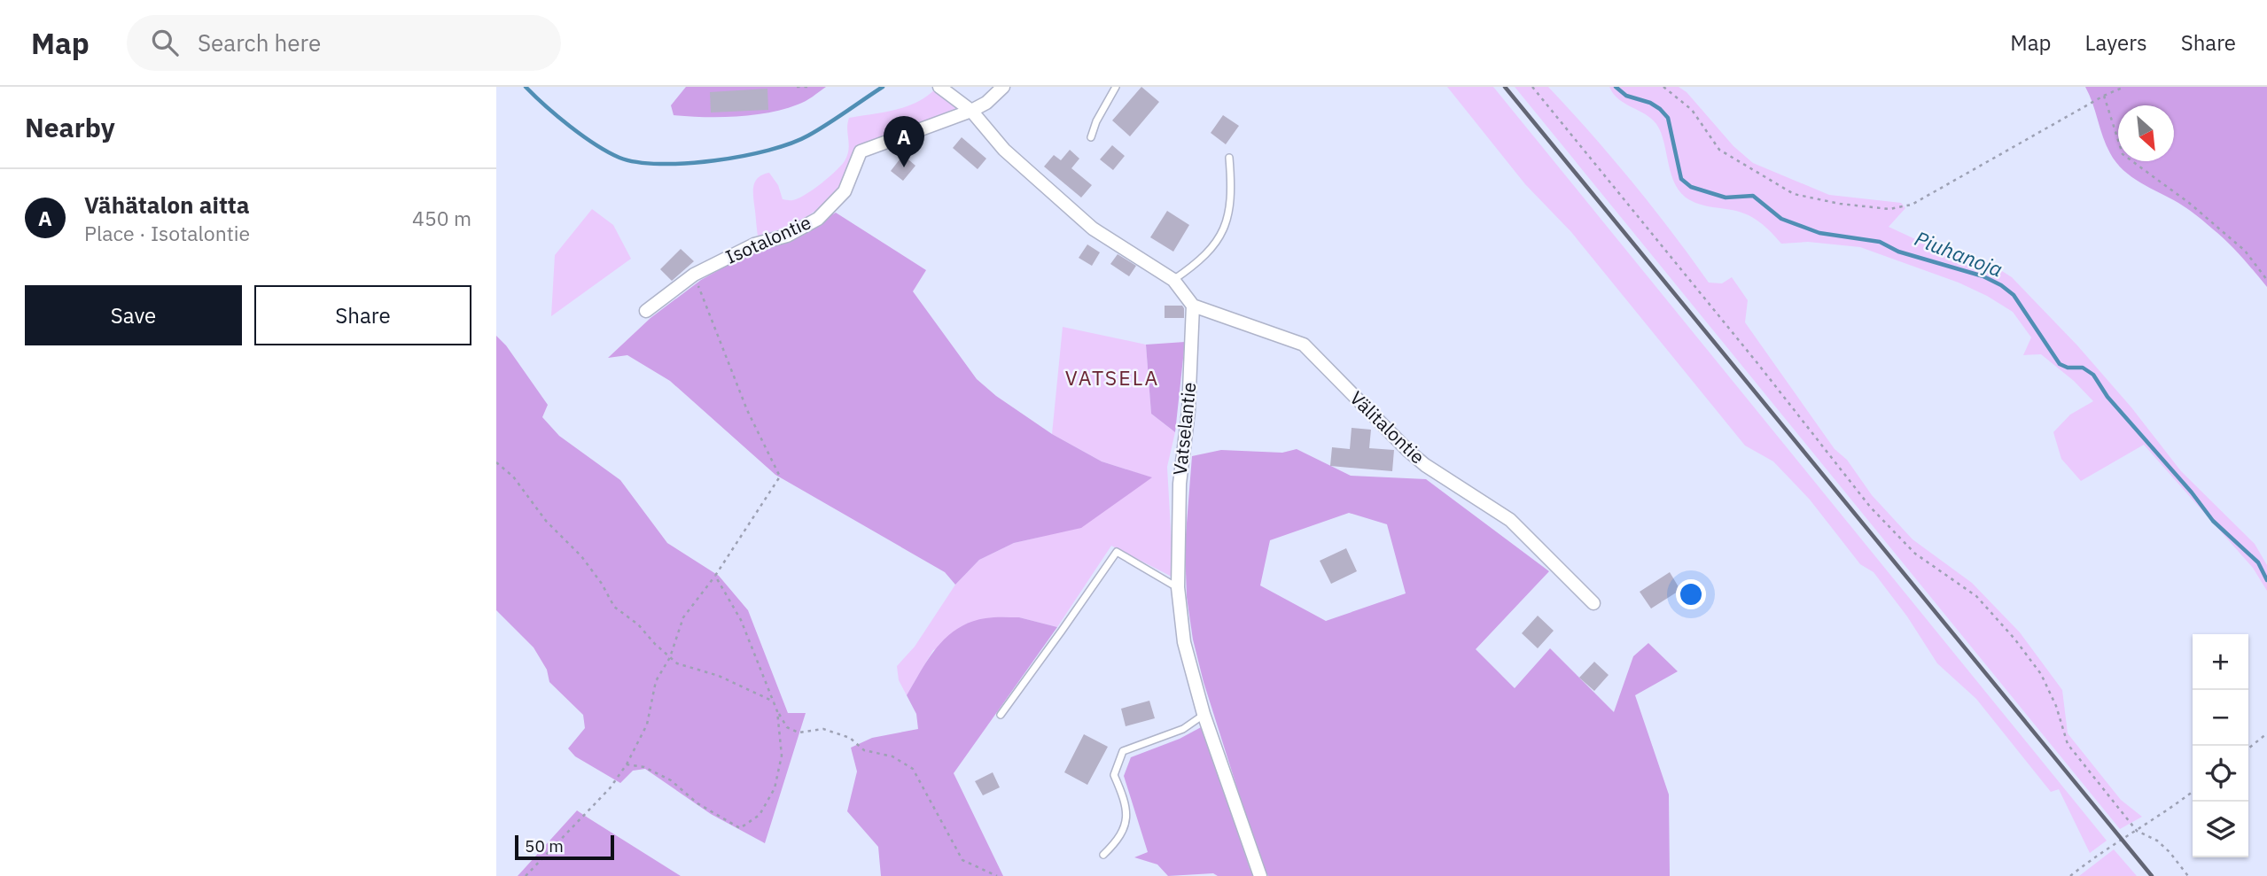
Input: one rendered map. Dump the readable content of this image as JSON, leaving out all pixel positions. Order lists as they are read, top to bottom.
{
  "streets": {
    "street": ["Isotalontie", "Välitalontie", "Vatselantie"]
  },
  "crossings": [
    ["Välitalontie", "Vatselantie"]
  ],
  "districts": ["VATSELA"],
  "water": ["Piuhanoja"],
  "scale_bar": "50 m",
  "north": "bottom right",
  "page": {
    "header": "Map",
    "search": "Search here",
    "nav": ["Map", "Layers", "Share"],
    "heading": "Nearby",
    "pins": "A",
    "list": [
      {
        "mark": "A",
        "name": "Vähätalon aitta",
        "note": "Place · Isotalontie",
        "value": "450 m"
      }
    ],
    "buttons": ["Save", "Share"],
    "map_buttons": ["+", "−"],
    "scale": "50 m"
  }
}
